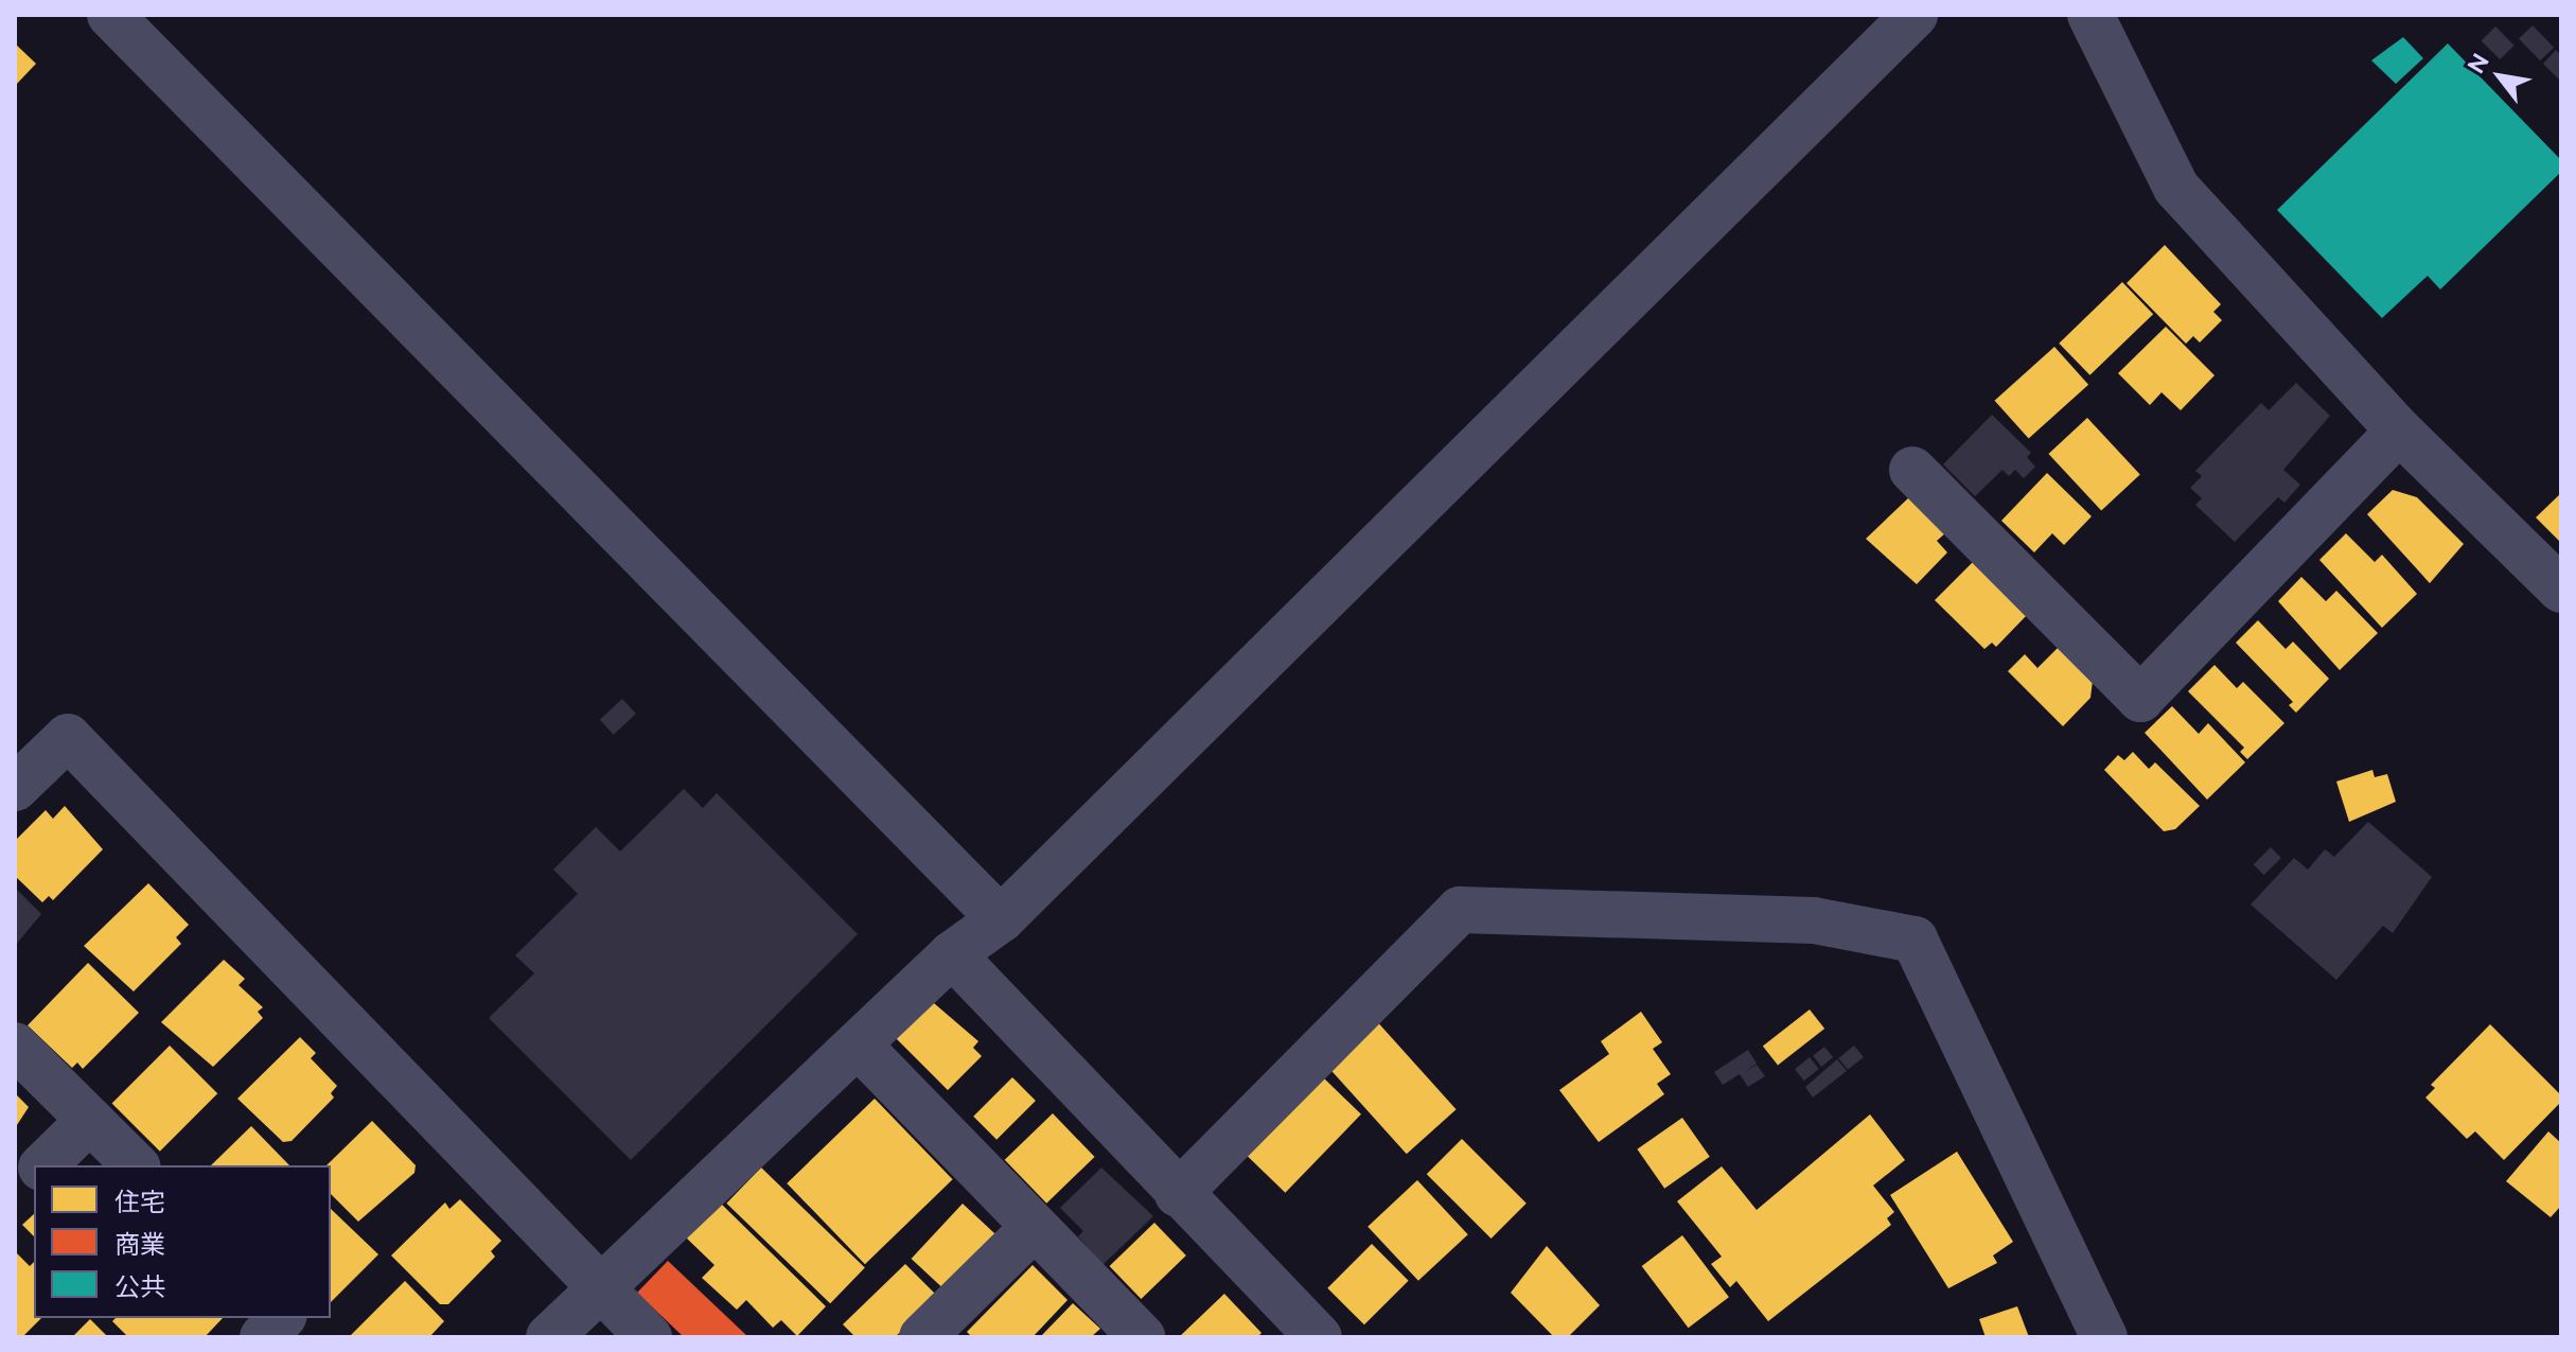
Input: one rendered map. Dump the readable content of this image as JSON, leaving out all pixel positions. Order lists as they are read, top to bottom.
{
  "legend": ["住宅", "商業", "公共"],
  "north": "top left"
}
